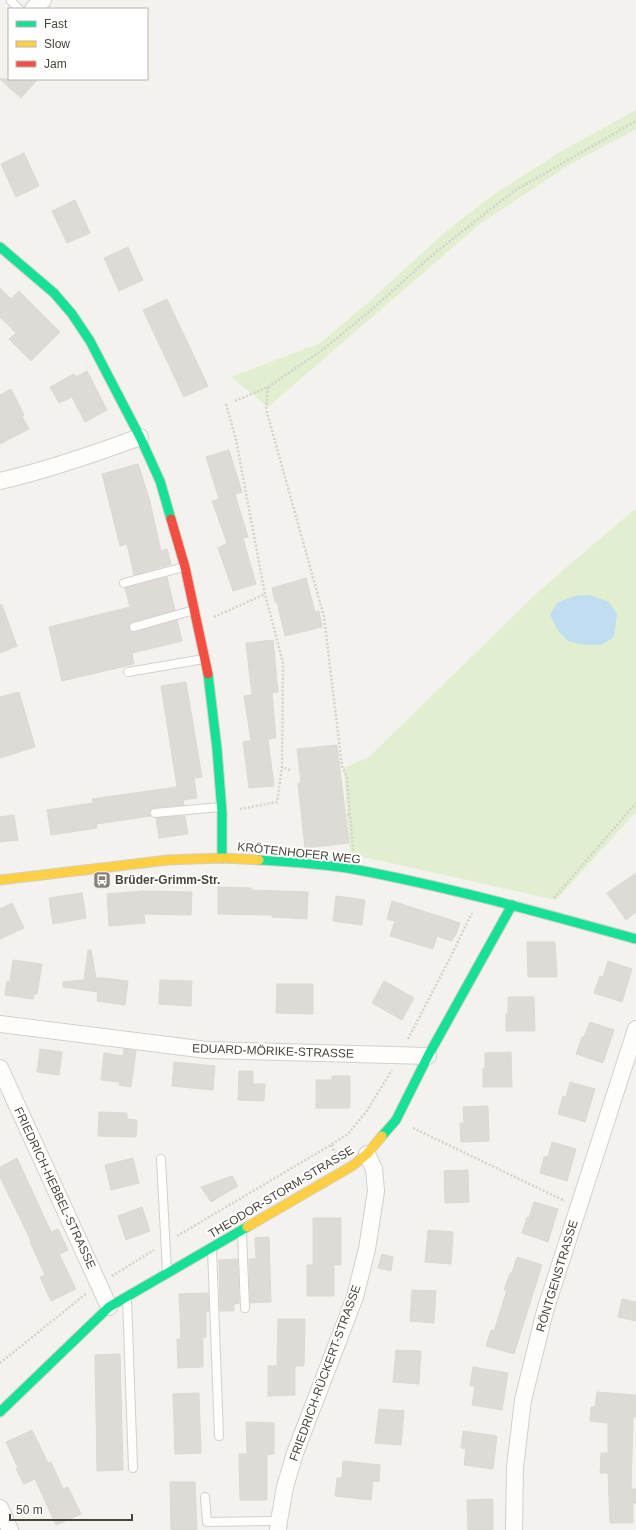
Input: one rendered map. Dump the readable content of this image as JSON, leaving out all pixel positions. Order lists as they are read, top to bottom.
{
  "streets": {
    "street": [
      "KRÖTENHOFER WEG",
      "EDUARD-MÖRIKE-STRASSE",
      "FRIEDRICH-HEBBEL-STRASSE",
      "THEODOR-STORM-STRASSE",
      "RÖNTGENSTRASSE",
      "FRIEDRICH-RÜCKERT-STRASSE"
    ]
  },
  "crossings": [
    ["KRÖTENHOFER WEG", "THEODOR-STORM-STRASSE"],
    ["EDUARD-MÖRIKE-STRASSE", "THEODOR-STORM-STRASSE"],
    ["FRIEDRICH-HEBBEL-STRASSE", "THEODOR-STORM-STRASSE"],
    ["THEODOR-STORM-STRASSE", "FRIEDRICH-RÜCKERT-STRASSE"]
  ],
  "places": {
    "bus stop": ["Brüder-Grimm-Str."]
  },
  "legend": ["Fast", "Slow", "Jam"],
  "scale_bar": "50 m"
}
